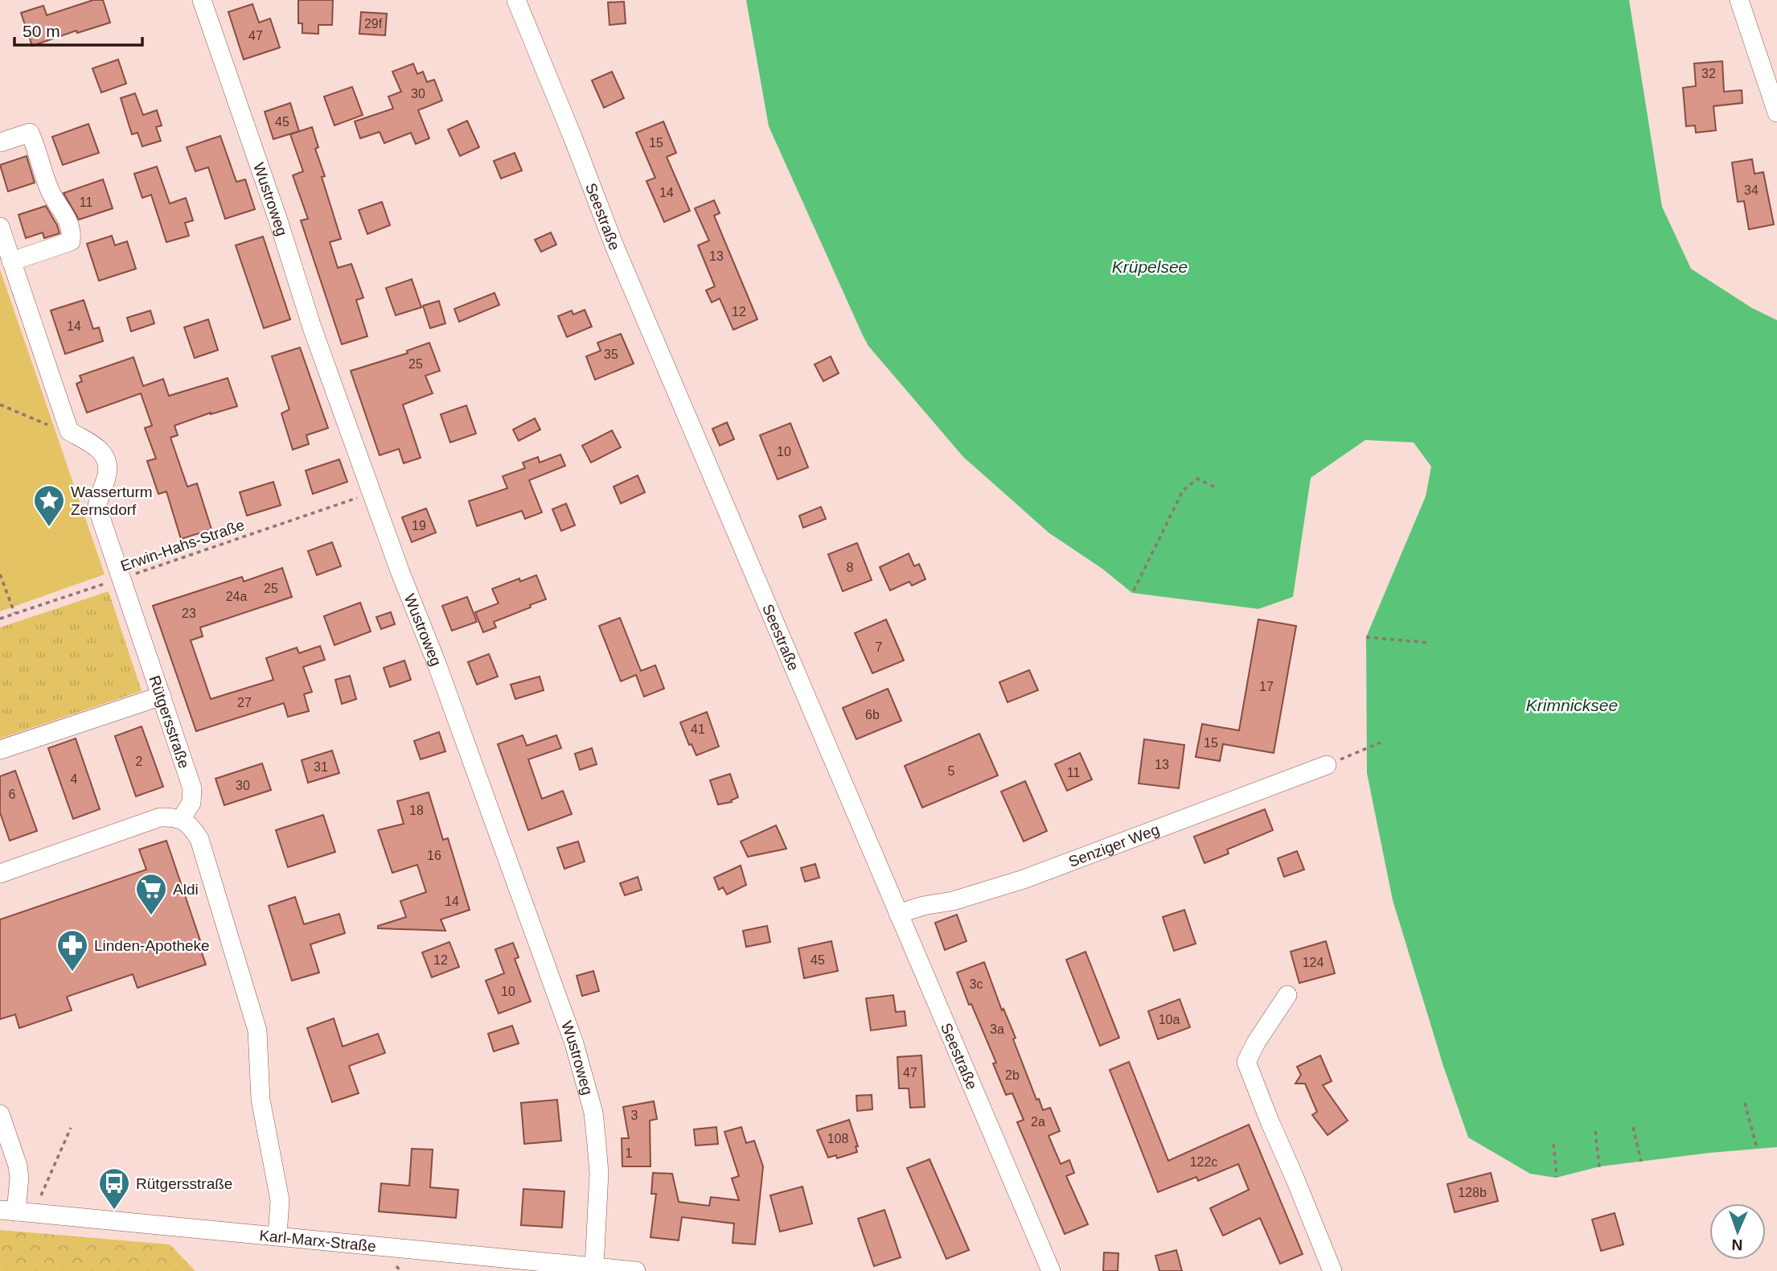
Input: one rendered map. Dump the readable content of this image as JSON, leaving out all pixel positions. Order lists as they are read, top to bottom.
{
  "streets": {
    "street": [
      "Wustroweg",
      "Seestraße",
      "Rütgersstraße",
      "Senziger Weg",
      "Karl-Marx-Straße"
    ],
    "path": ["Erwin-Hahs-Straße"]
  },
  "crossings": [
    ["Wustroweg", "Erwin-Hahs-Straße"],
    ["Wustroweg", "Karl-Marx-Straße"],
    ["Seestraße", "Senziger Weg"],
    ["Erwin-Hahs-Straße", "Rütgersstraße"]
  ],
  "water": ["Krüpelsee", "Krimnicksee"],
  "places": {
    "place": ["Wasserturm Zernsdorf"],
    "supermarket": ["Aldi"],
    "pharmacy": ["Linden-Apotheke"],
    "bus stop": ["Rütgersstraße"]
  },
  "house_numbers": [
    "29f",
    "47",
    "32",
    "30",
    "45",
    "15",
    "34",
    "14",
    "11",
    "13",
    "12",
    "14",
    "35",
    "25",
    "10",
    "19",
    "8",
    "25",
    "24a",
    "23",
    "7",
    "17",
    "27",
    "6b",
    "41",
    "15",
    "2",
    "13",
    "31",
    "5",
    "11",
    "4",
    "30",
    "6",
    "18",
    "16",
    "14",
    "12",
    "45",
    "124",
    "3c",
    "10",
    "10a",
    "3a",
    "47",
    "2b",
    "3",
    "2a",
    "108",
    "1",
    "122c",
    "128b"
  ],
  "scale_bar": "50 m",
  "north": "bottom"
}
